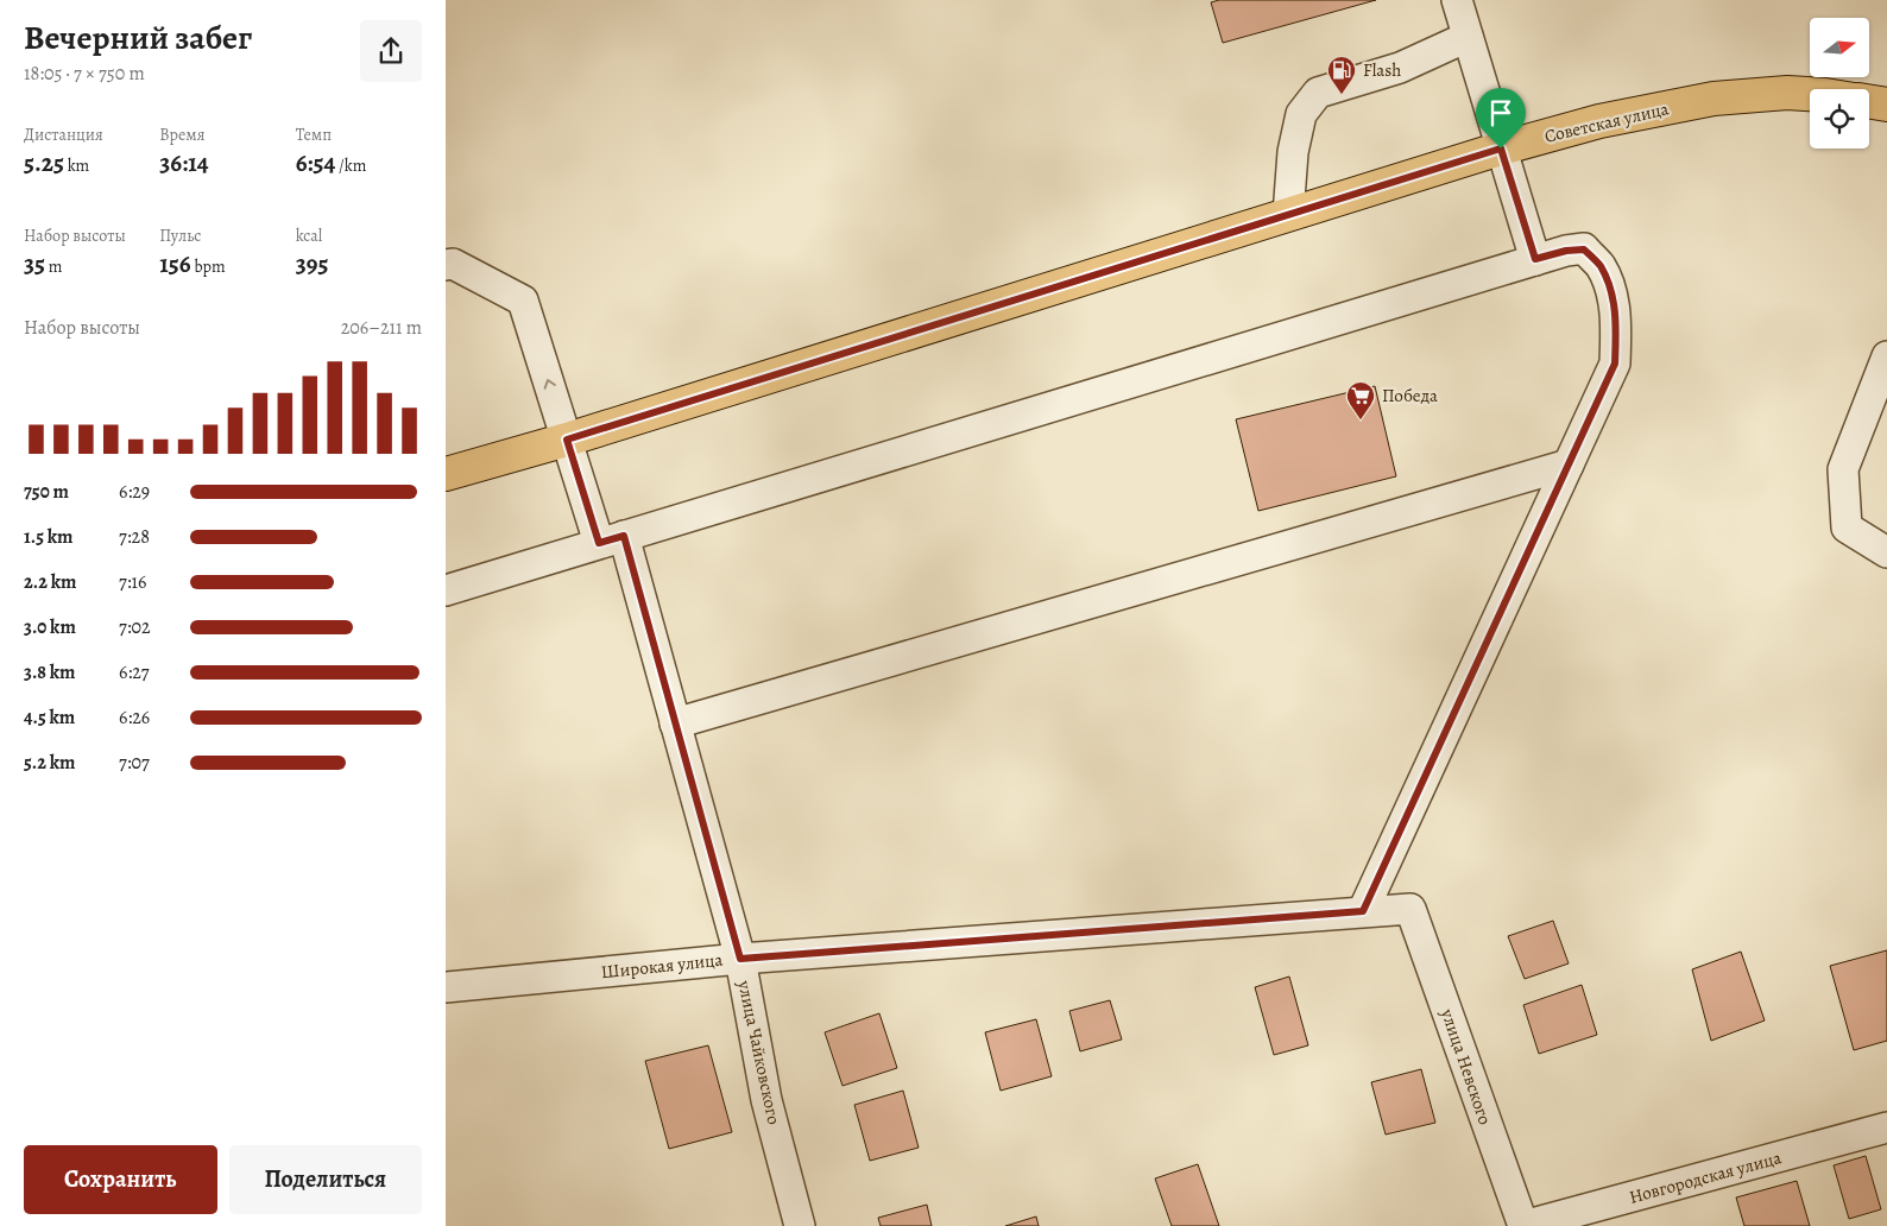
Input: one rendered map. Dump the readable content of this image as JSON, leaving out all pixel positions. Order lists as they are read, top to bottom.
{
  "streets": {
    "main road": ["Советская улица"],
    "street": [
      "Широкая улица",
      "улица Чайковского",
      "улица Невского",
      "Новгородская улица"
    ]
  },
  "crossings": [
    ["Советская улица", "улица Чайковского"],
    ["Широкая улица", "улица Чайковского"],
    ["Широкая улица", "улица Невского"],
    ["улица Невского", "Новгородская улица"]
  ],
  "places": {
    "fuel station": ["Flash"],
    "supermarket": ["Победа"]
  },
  "north": "right",
  "page": {
    "heading": ["Вечерний забег", "18:05 · 7 × 750 m"],
    "stats": [
      ["Дистанция", "5.25 km"],
      ["Время", "36:14"],
      ["Темп", "6:54 /km"],
      ["Набор высоты", "35 m"],
      ["Пульс", "156 bpm"],
      ["kcal", "395"]
    ],
    "chart": ["Набор высоты", "206–211 m"],
    "list": [
      {
        "name": "750 m",
        "note": "6:29"
      },
      {
        "name": "1.5 km",
        "note": "7:28"
      },
      {
        "name": "2.2 km",
        "note": "7:16"
      },
      {
        "name": "3.0 km",
        "note": "7:02"
      },
      {
        "name": "3.8 km",
        "note": "6:27"
      },
      {
        "name": "4.5 km",
        "note": "6:26"
      },
      {
        "name": "5.2 km",
        "note": "7:07"
      }
    ],
    "buttons": ["Сохранить", "Поделиться"]
  }
}
